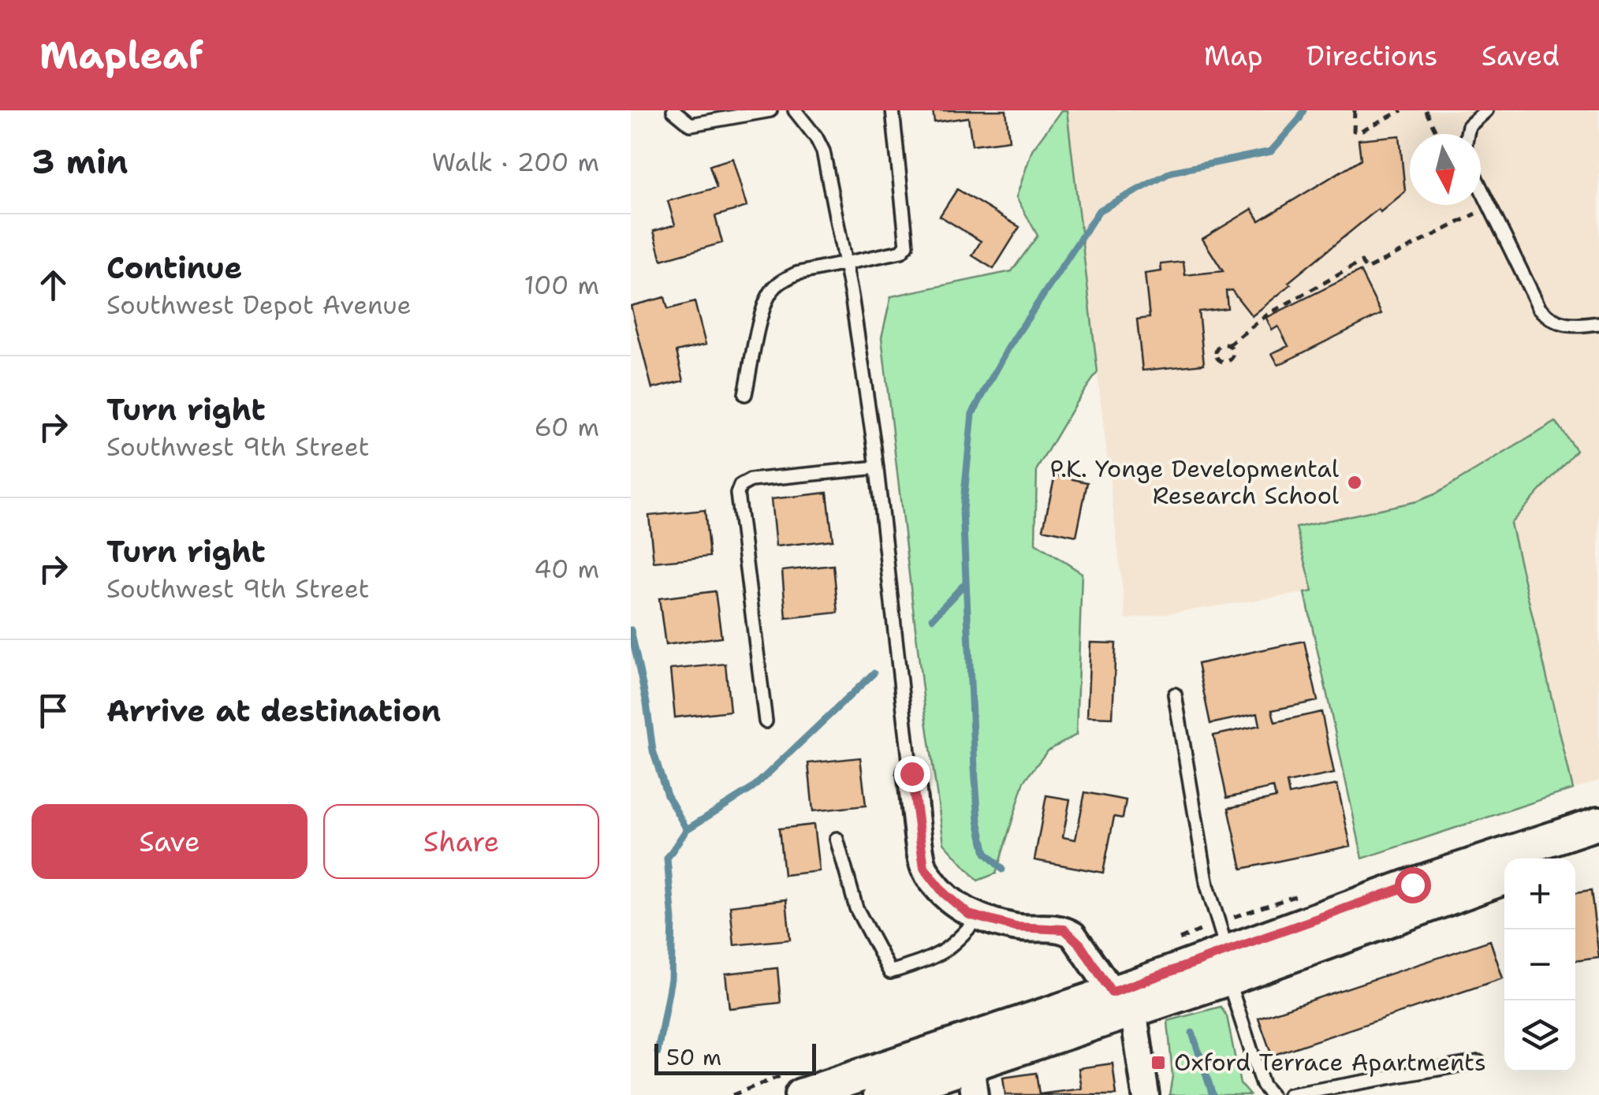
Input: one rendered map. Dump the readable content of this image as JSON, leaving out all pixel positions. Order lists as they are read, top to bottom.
{
  "places": {
    "other": ["P.K. Yonge Developmental Research School"],
    "transit": ["Oxford Terrace Apartments"]
  },
  "scale_bar": "50 m",
  "north": "bottom",
  "page": {
    "header": "Mapleaf",
    "nav": ["Map", "Directions", "Saved"],
    "heading": ["3 min", "Walk · 200 m"],
    "list": [
      ["Continue", "Southwest Depot Avenue", "100 m"],
      ["Turn right", "Southwest 9th Street", "60 m"],
      ["Turn right", "Southwest 9th Street", "40 m"],
      "Arrive at destination"
    ],
    "buttons": ["Save", "Share"],
    "map_buttons": ["+", "−"],
    "scale": "50 m"
  }
}
